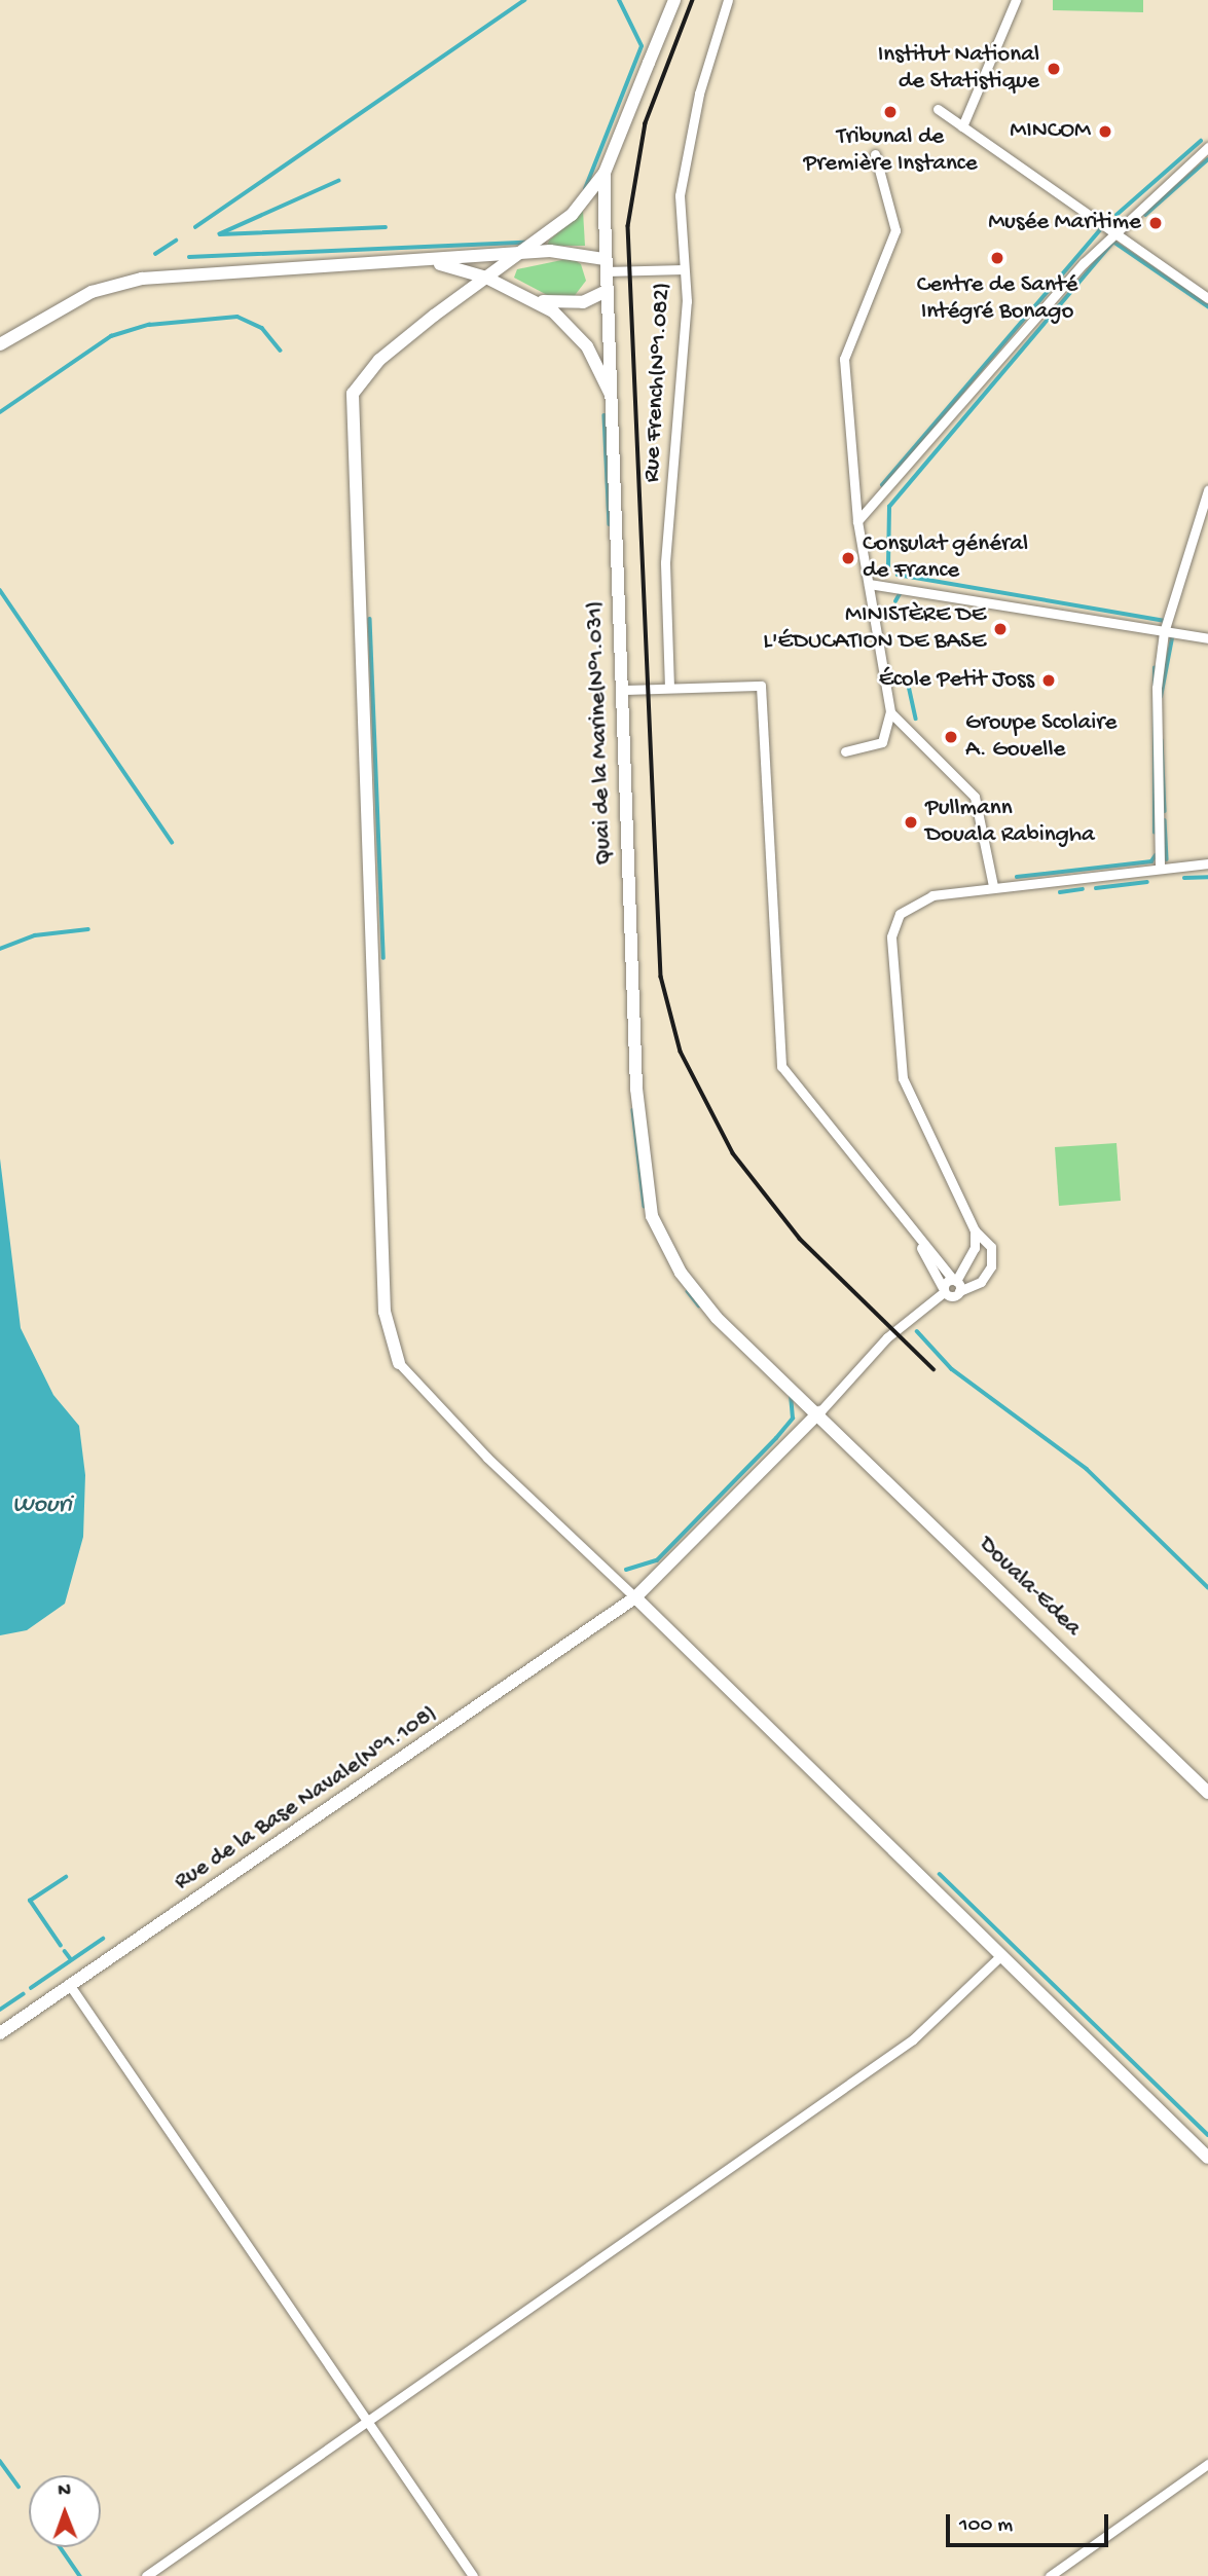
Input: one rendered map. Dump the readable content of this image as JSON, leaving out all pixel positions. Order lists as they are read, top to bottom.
{
  "streets": {
    "main road": ["Quai de la Marine(N°1.031)", "Douala-Edea", "Rue de la Base Navale(N°1.108)"],
    "street": ["Rue French(N°1.082)"]
  },
  "crossings": [
    ["Quai de la Marine(N°1.031)", "Douala-Edea"]
  ],
  "water": ["Wouri"],
  "places": [
    "Institut National de Statistique",
    "Tribunal de Première Instance",
    "MINCOM",
    "Musée Maritime",
    "Centre de Santé Intégré Bonago",
    "Consulat général de France",
    "MINISTÈRE DE L'ÉDUCATION DE BASE",
    "École Petit Joss",
    "Groupe Scolaire A. Gouelle",
    "Pullmann Douala Rabingha"
  ],
  "scale_bar": "100 m",
  "north": "top"
}
